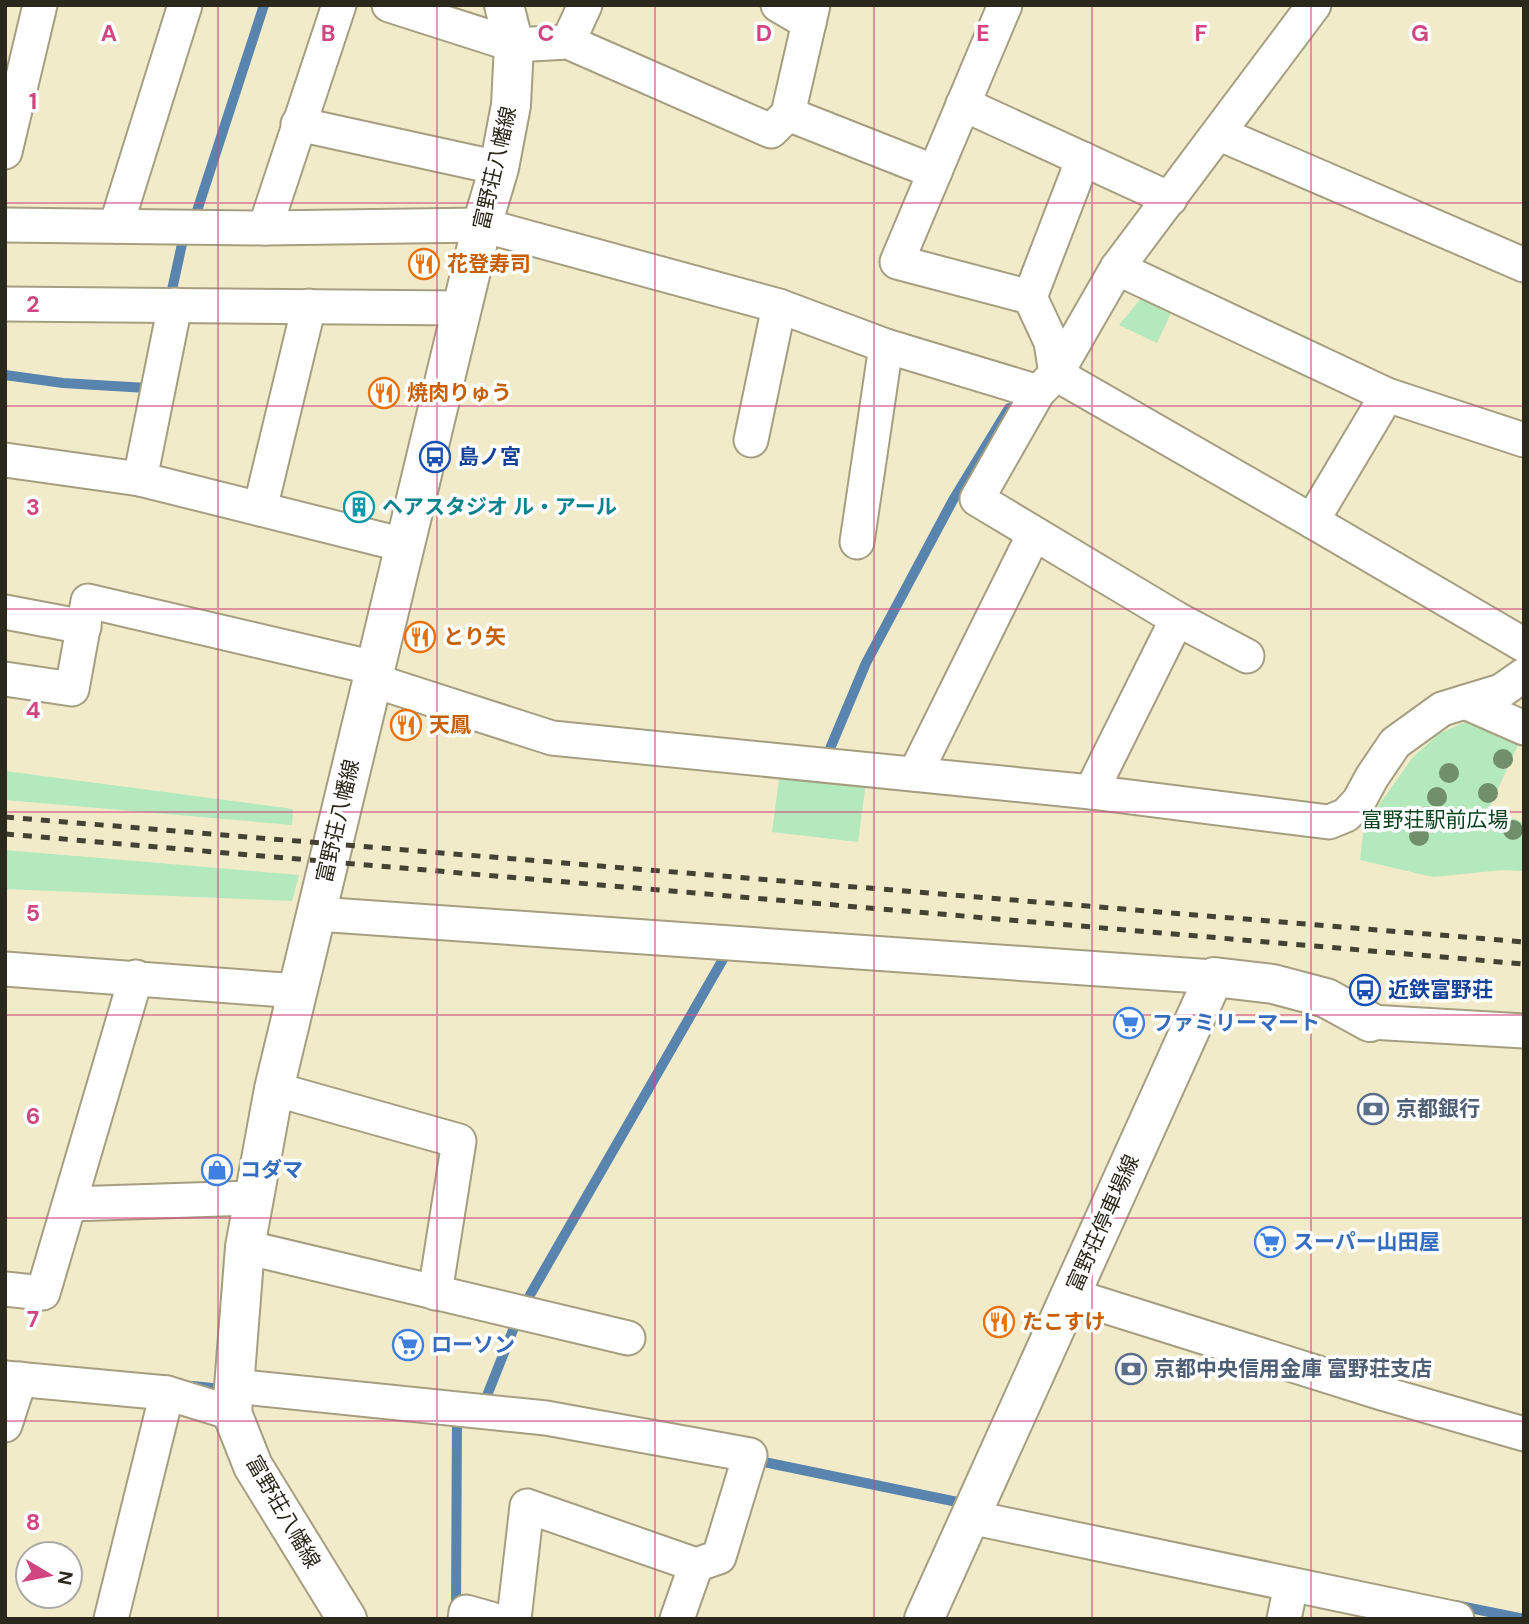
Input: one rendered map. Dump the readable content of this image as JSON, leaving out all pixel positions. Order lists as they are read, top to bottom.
{
  "streets": {
    "main road": ["富野荘八幡線", "富野荘停車場線"]
  },
  "parks": ["富野荘駅前広場"],
  "places": {
    "restaurant": [
      "花登寿司",
      "焼肉りゅう",
      "とり矢",
      "天鳳",
      "たこすけ"
    ],
    "bus stop": ["島ノ宮", "近鉄富野荘"],
    "building": ["ヘアスタジオ ル・アール"],
    "supermarket": ["ファミリーマート", "スーパー山田屋", "ローソン"],
    "bank": ["京都銀行", "京都中央信用金庫 富野荘支店"],
    "shop": ["コダマ"]
  },
  "north": "right",
  "grid": {
    "columns": [
      "A",
      "B",
      "C",
      "D",
      "E",
      "F",
      "G"
    ],
    "rows": [
      "1",
      "2",
      "3",
      "4",
      "5",
      "6",
      "7",
      "8"
    ]
  }
}
